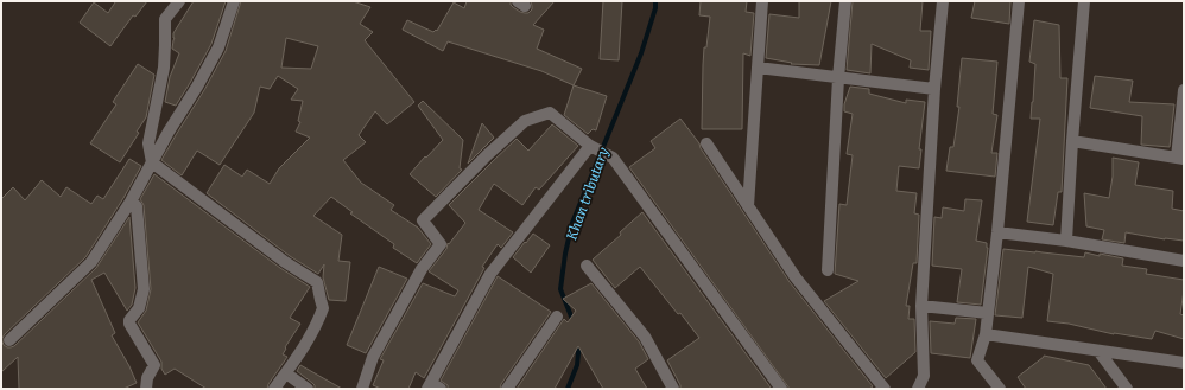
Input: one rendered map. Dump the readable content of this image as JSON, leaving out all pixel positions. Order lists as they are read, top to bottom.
{
  "water": ["Khan tributary"]
}
